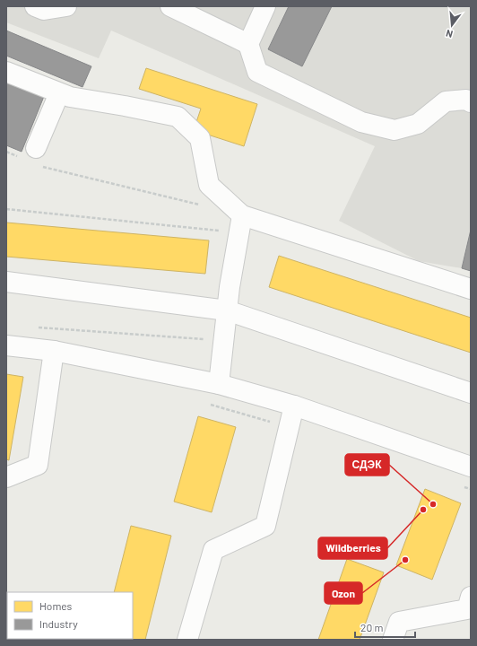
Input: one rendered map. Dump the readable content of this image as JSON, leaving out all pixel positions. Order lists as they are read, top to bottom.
{
  "places": ["СДЭК", "Wildberries", "Ozon"],
  "legend": ["Homes", "Industry"],
  "scale_bar": "20 m",
  "north": "bottom"
}
